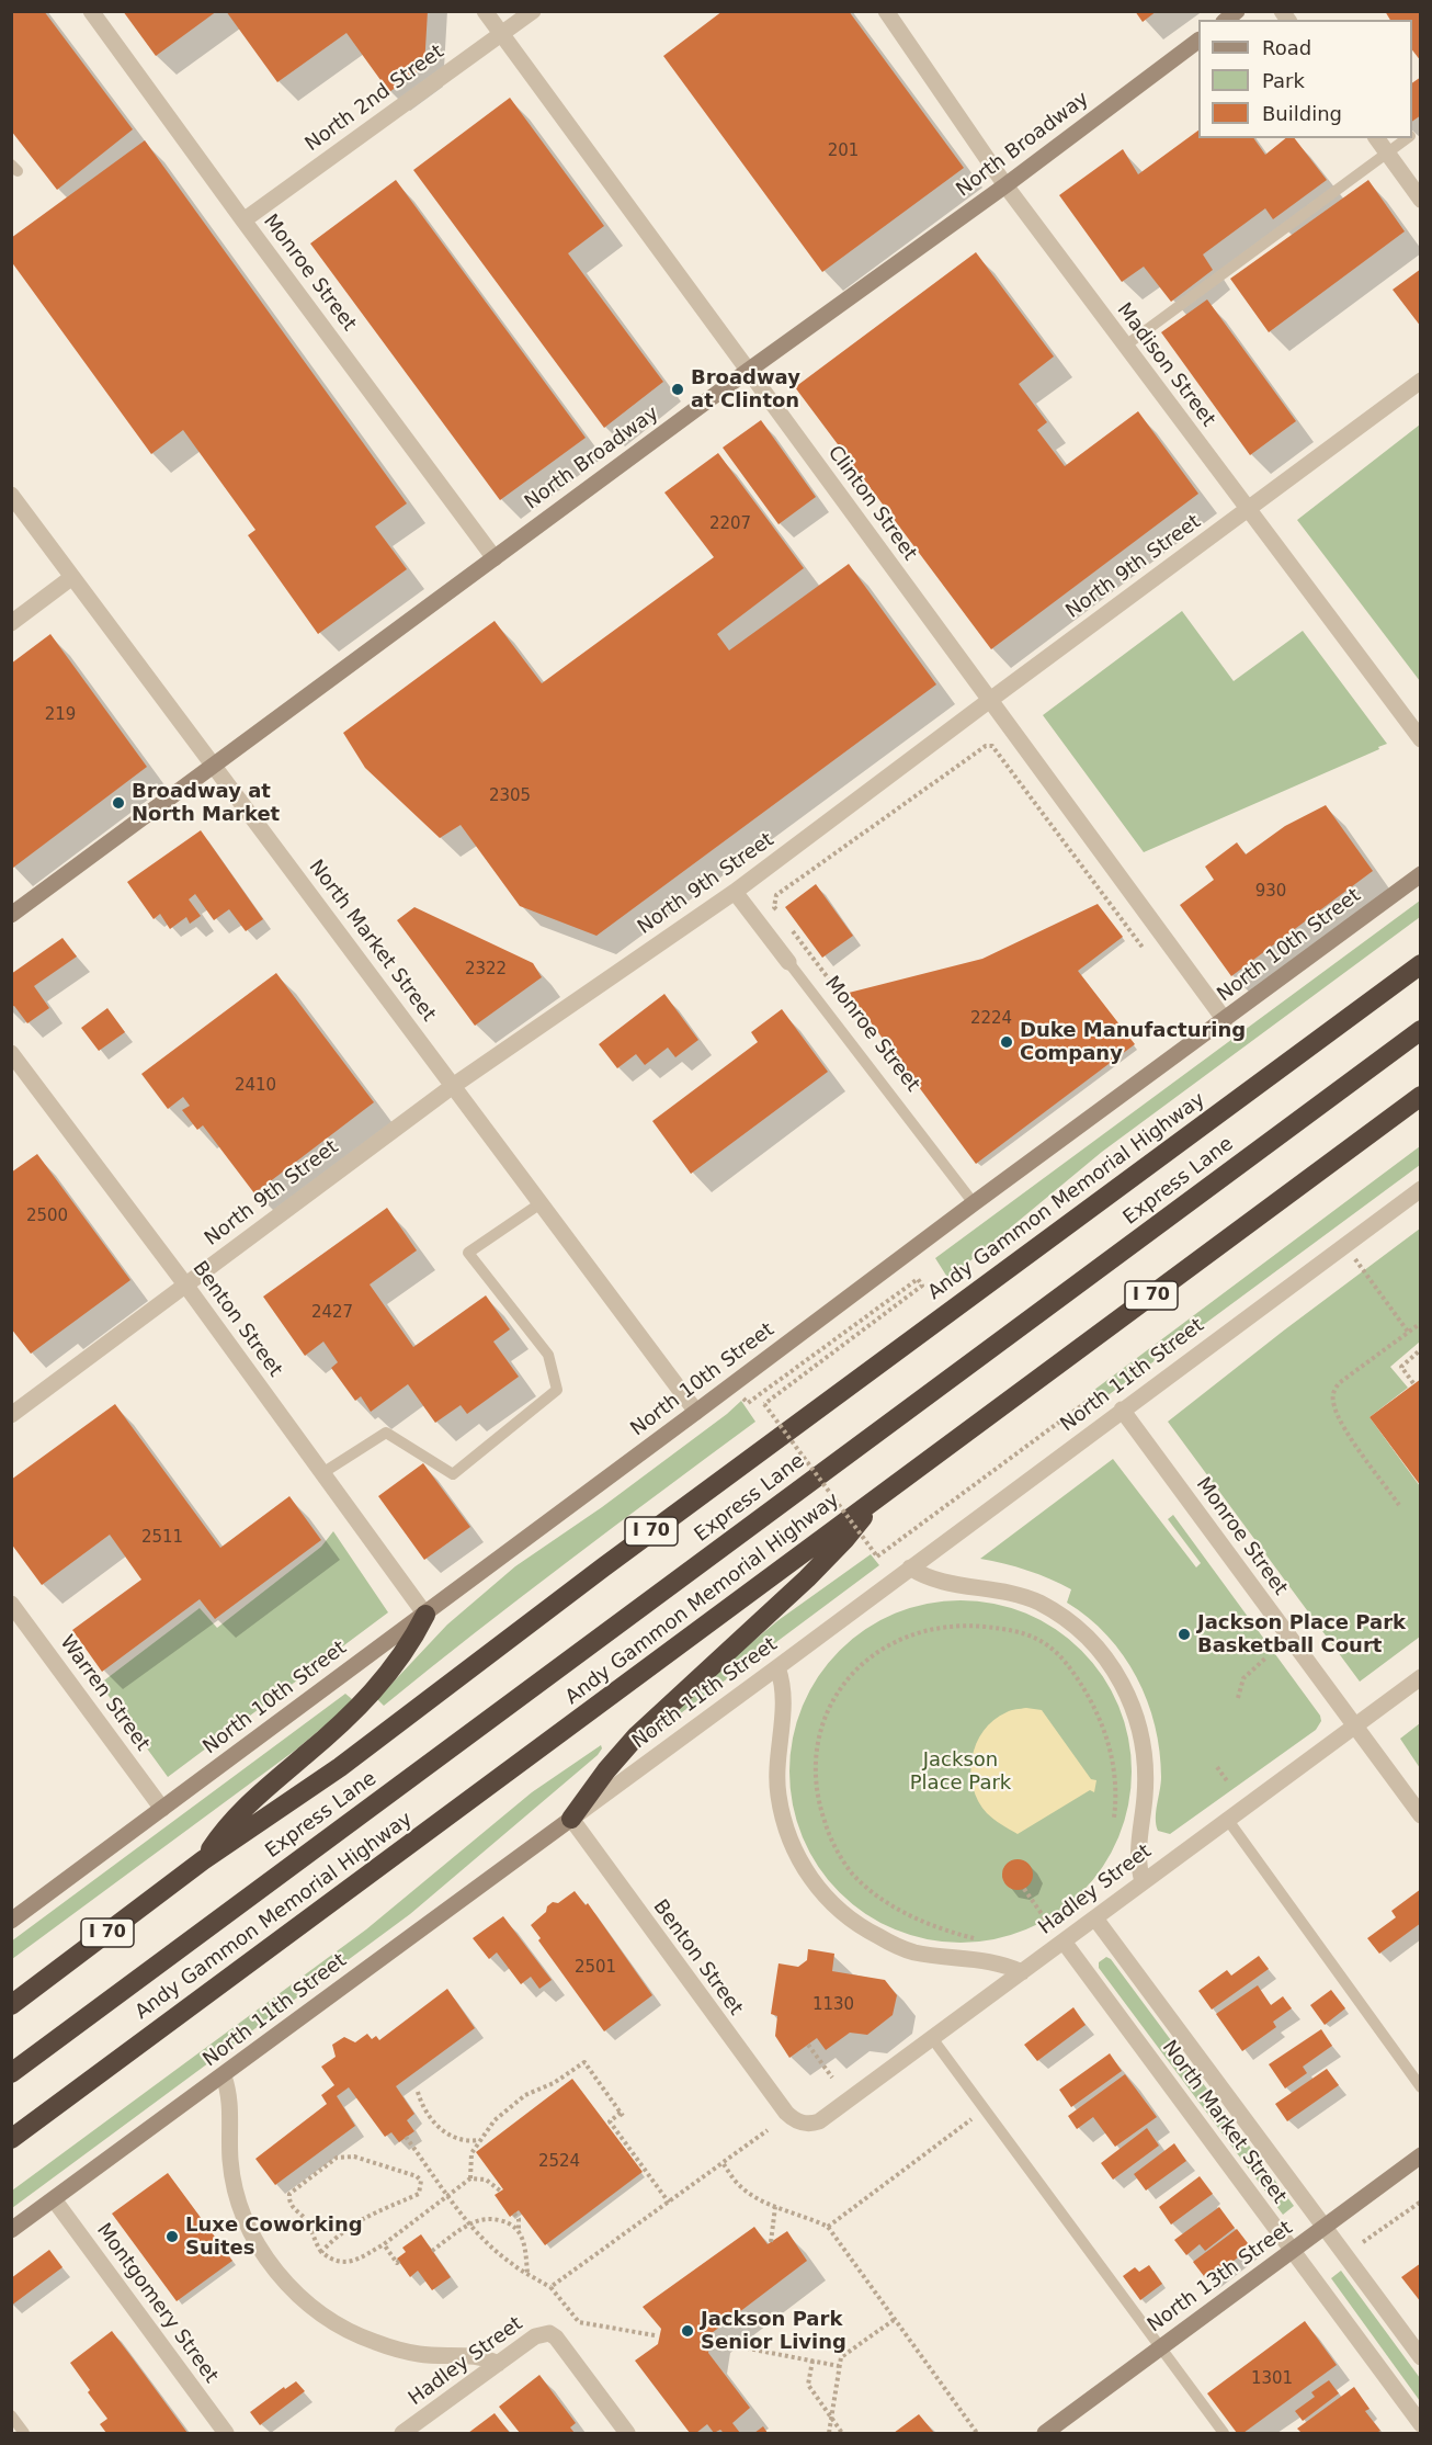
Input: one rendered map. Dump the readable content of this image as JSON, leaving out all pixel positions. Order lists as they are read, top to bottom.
{
  "streets": {
    "highway": ["Express Lane", "Andy Gammon Memorial Highway", "I 70"],
    "street": [
      "North 2nd Street",
      "North Broadway",
      "Monroe Street",
      "Madison Street",
      "Clinton Street",
      "North 9th Street",
      "North Market Street",
      "North 10th Street",
      "Benton Street",
      "North 11th Street",
      "Warren Street",
      "Hadley Street",
      "North 13th Street",
      "Montgomery Street"
    ]
  },
  "crossings": [
    ["North 2nd Street", "Monroe Street"],
    ["North 2nd Street", "Clinton Street"],
    ["North Broadway", "Monroe Street"],
    ["North Broadway", "Madison Street"],
    ["North Broadway", "Clinton Street"],
    ["North Broadway", "North Market Street"],
    ["Monroe Street", "North 9th Street"],
    ["Monroe Street", "North 10th Street"],
    ["Monroe Street", "North 11th Street"],
    ["Monroe Street", "Hadley Street"],
    ["Madison Street", "North 9th Street"],
    ["Clinton Street", "North 9th Street"],
    ["Clinton Street", "North 10th Street"],
    ["North 9th Street", "North Market Street"],
    ["North 9th Street", "Benton Street"],
    ["North Market Street", "North 10th Street"],
    ["North Market Street", "Hadley Street"],
    ["North Market Street", "North 13th Street"],
    ["North 10th Street", "Benton Street"],
    ["North 10th Street", "Warren Street"],
    ["Benton Street", "North 11th Street"],
    ["Benton Street", "Hadley Street"],
    ["North 11th Street", "Montgomery Street"]
  ],
  "parks": ["Jackson Place Park"],
  "places": [
    "Broadway at Clinton",
    "Broadway at North Market",
    "Duke Manufacturing Company",
    "Jackson Place Park Basketball Court",
    "Luxe Coworking Suites",
    "Jackson Park Senior Living"
  ],
  "house_numbers": [
    "201",
    "2207",
    "219",
    "2305",
    "930",
    "2322",
    "2224",
    "2410",
    "2500",
    "2427",
    "2511",
    "2501",
    "1130",
    "2524",
    "1301"
  ],
  "legend": ["Road", "Park", "Building"]
}
